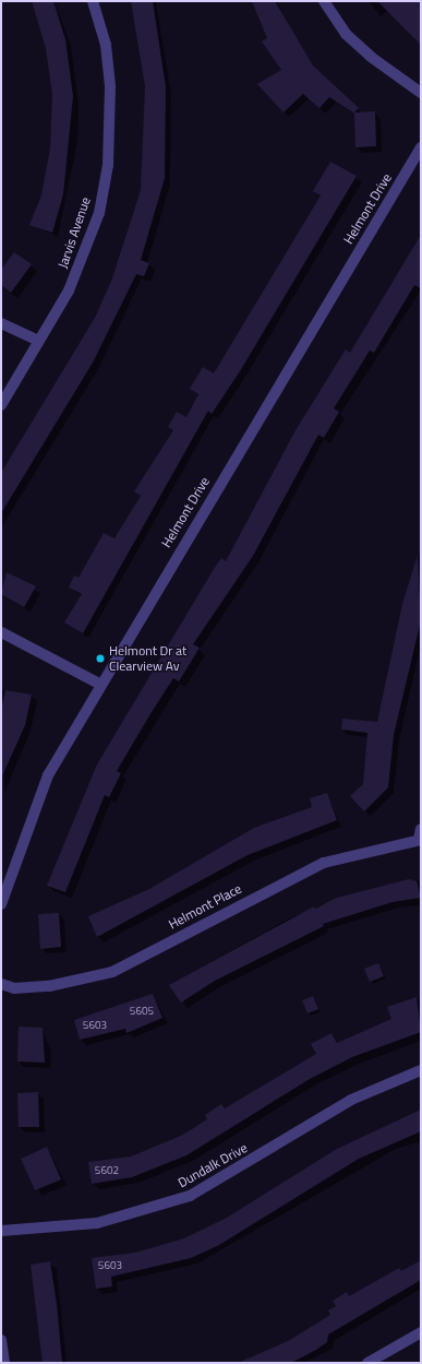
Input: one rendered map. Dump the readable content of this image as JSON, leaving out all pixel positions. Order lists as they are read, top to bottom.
{
  "streets": {
    "street": [
      "Helmont Drive",
      "Jarvis Avenue",
      "Helmont Place",
      "Dundalk Drive"
    ]
  },
  "places": ["Helmont Dr at Clearview Av"],
  "house_numbers": [
    "5605",
    "5603",
    "5602",
    "5603"
  ]
}
